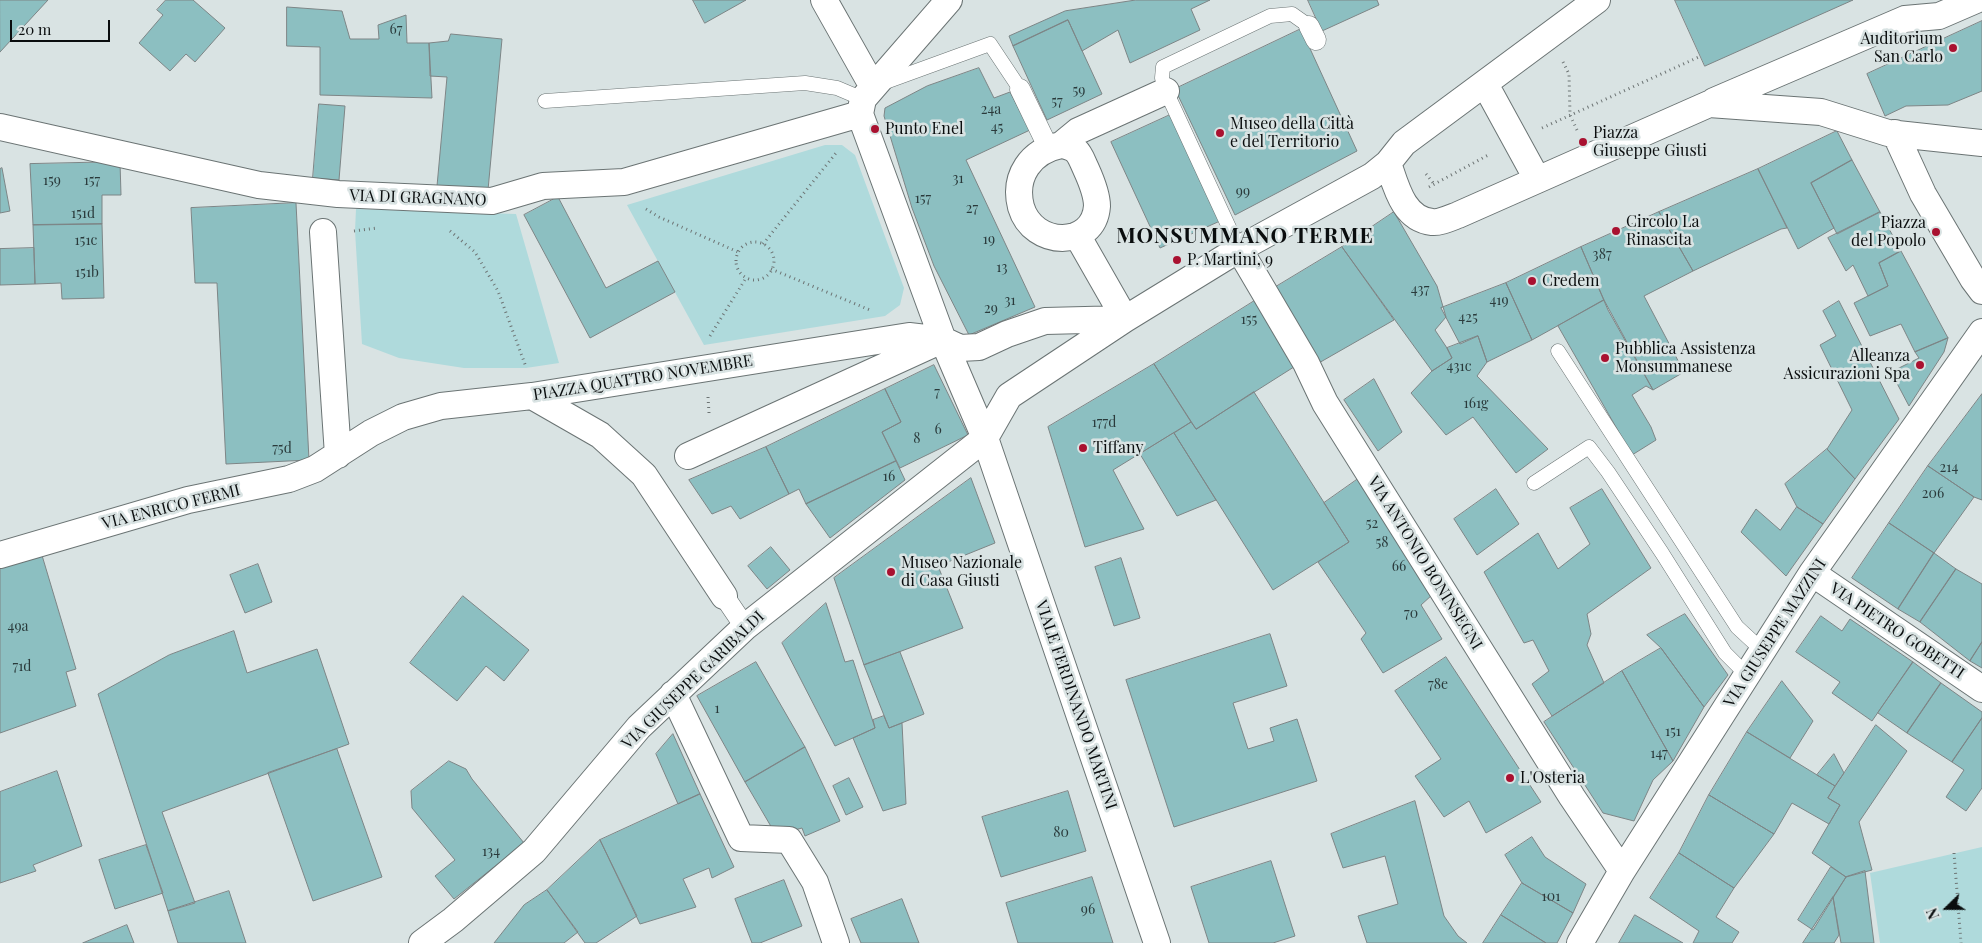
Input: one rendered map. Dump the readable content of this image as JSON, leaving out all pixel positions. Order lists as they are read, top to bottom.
{
  "streets": {
    "street": [
      "VIA DI GRAGNANO",
      "PIAZZA QUATTRO NOVEMBRE",
      "VIA ENRICO FERMI",
      "VIA ANTONIO BONINSEGNI",
      "VIA PIETRO GOBETTI",
      "VIA GIUSEPPE MAZZINI",
      "VIA GIUSEPPE GARIBALDI",
      "VIALE FERDINANDO MARTINI"
    ]
  },
  "crossings": [
    ["PIAZZA QUATTRO NOVEMBRE", "VIA ENRICO FERMI"],
    ["PIAZZA QUATTRO NOVEMBRE", "VIALE FERDINANDO MARTINI"],
    ["VIA ANTONIO BONINSEGNI", "VIA GIUSEPPE MAZZINI"],
    ["VIA PIETRO GOBETTI", "VIA GIUSEPPE MAZZINI"],
    ["VIA GIUSEPPE GARIBALDI", "VIALE FERDINANDO MARTINI"]
  ],
  "districts": ["MONSUMMANO TERME"],
  "places": [
    "Auditorium San Carlo",
    "Punto Enel",
    "Museo della Città e del Territorio",
    "Piazza Giuseppe Giusti",
    "Circolo La Rinascita",
    "Piazza del Popolo",
    "P. Martini, 9",
    "Credem",
    "Pubblica Assistenza Monsummanese",
    "Alleanza Assicurazioni Spa",
    "Tiffany",
    "Museo Nazionale di Casa Giusti",
    "L'Osteria"
  ],
  "house_numbers": [
    "67",
    "59",
    "57",
    "24a",
    "45",
    "31",
    "159",
    "157",
    "99",
    "157",
    "27",
    "151d",
    "19",
    "151c",
    "387",
    "13",
    "151b",
    "437",
    "31",
    "419",
    "29",
    "425",
    "155",
    "431c",
    "7",
    "161g",
    "177d",
    "6",
    "8",
    "75d",
    "214",
    "16",
    "206",
    "52",
    "58",
    "66",
    "70",
    "49a",
    "71d",
    "78e",
    "1",
    "151",
    "147",
    "80",
    "134",
    "101",
    "96"
  ],
  "scale_bar": "20 m",
  "north": "left"
}
